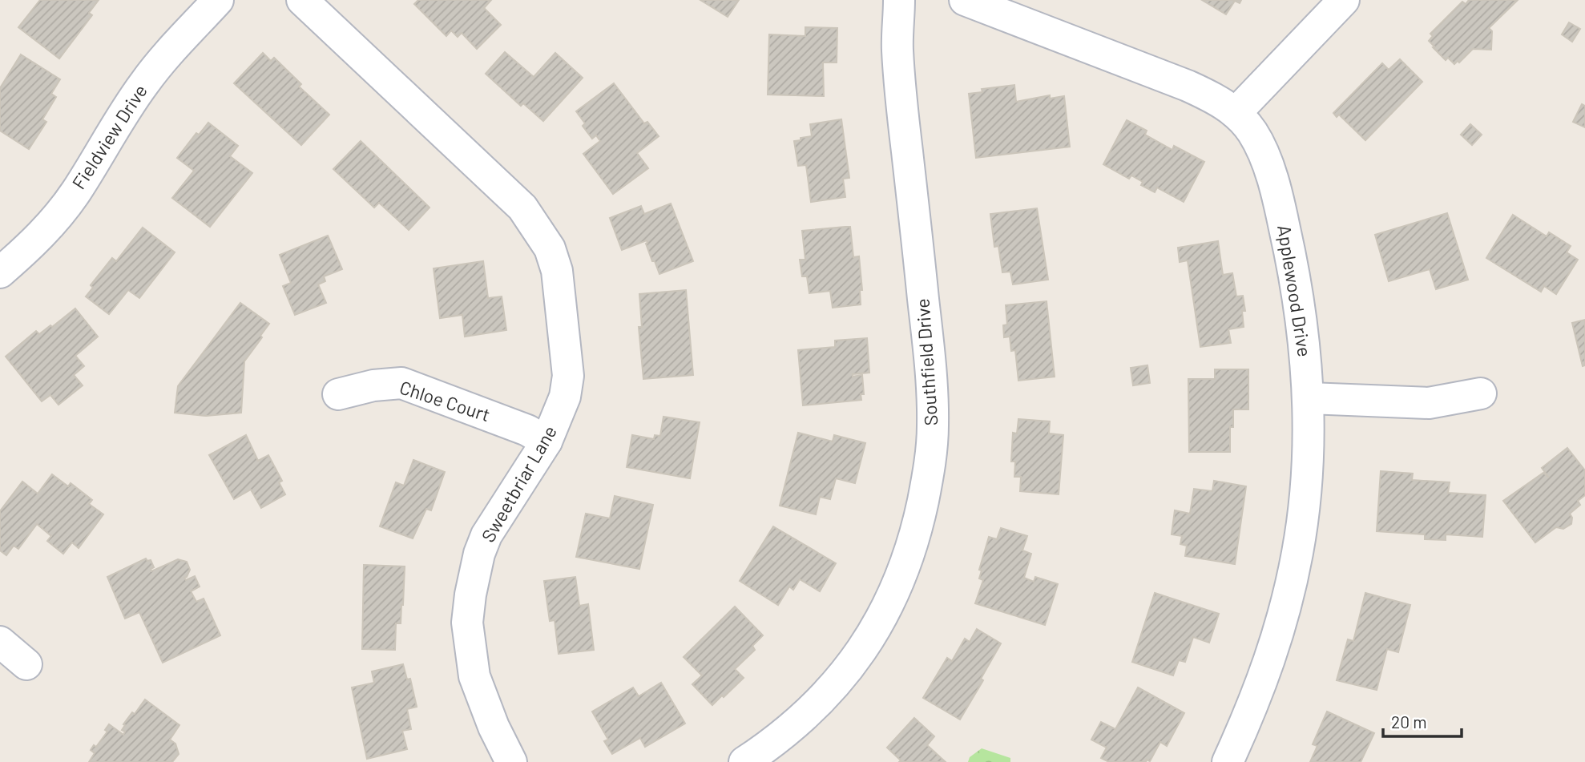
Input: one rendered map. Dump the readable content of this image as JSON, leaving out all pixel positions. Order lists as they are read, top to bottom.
{
  "streets": {
    "street": [
      "Fieldview Drive",
      "Applewood Drive",
      "Southfield Drive",
      "Chloe Court",
      "Sweetbriar Lane"
    ]
  },
  "crossings": [
    ["Chloe Court", "Sweetbriar Lane"]
  ],
  "scale_bar": "20 m"
}
